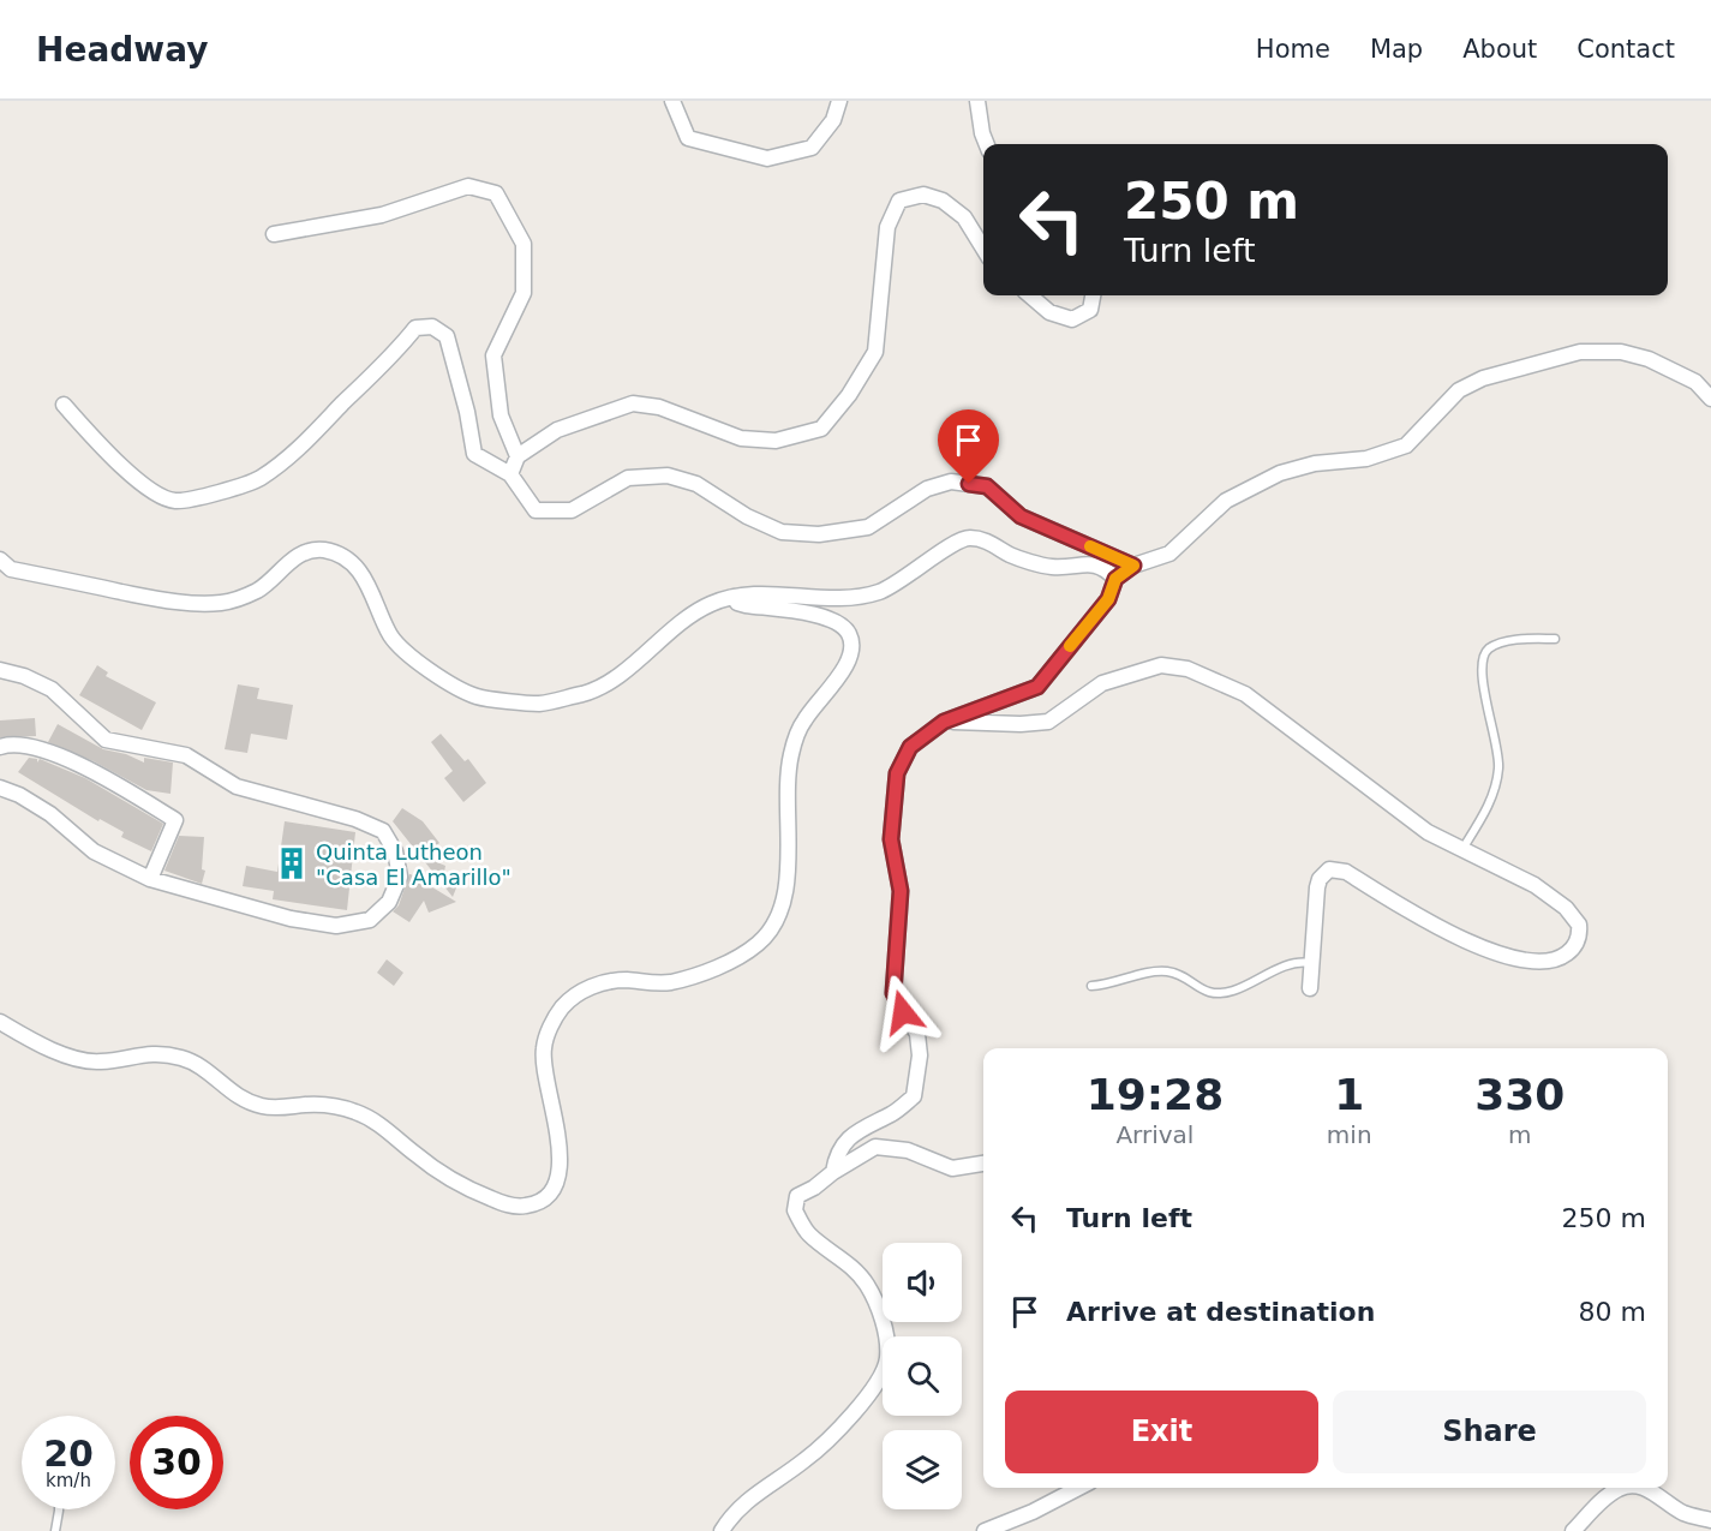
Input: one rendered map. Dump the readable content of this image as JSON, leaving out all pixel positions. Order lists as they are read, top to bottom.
{
  "places": {
    "building": ["Quinta Lutheon \"Casa El Amarillo\""]
  },
  "page": {
    "header": "Headway",
    "nav": [
      "Home",
      "Map",
      "About",
      "Contact"
    ],
    "turn": ["250 m", "Turn left"],
    "eta": [
      "19:28",
      "Arrival",
      "1",
      "min",
      "330",
      "m"
    ],
    "list": [
      {
        "name": "Turn left",
        "value": "250 m"
      },
      {
        "name": "Arrive at destination",
        "value": "80 m"
      }
    ],
    "buttons": ["Exit", "Share"],
    "speed": "20 km/h",
    "limit": "30"
  }
}
